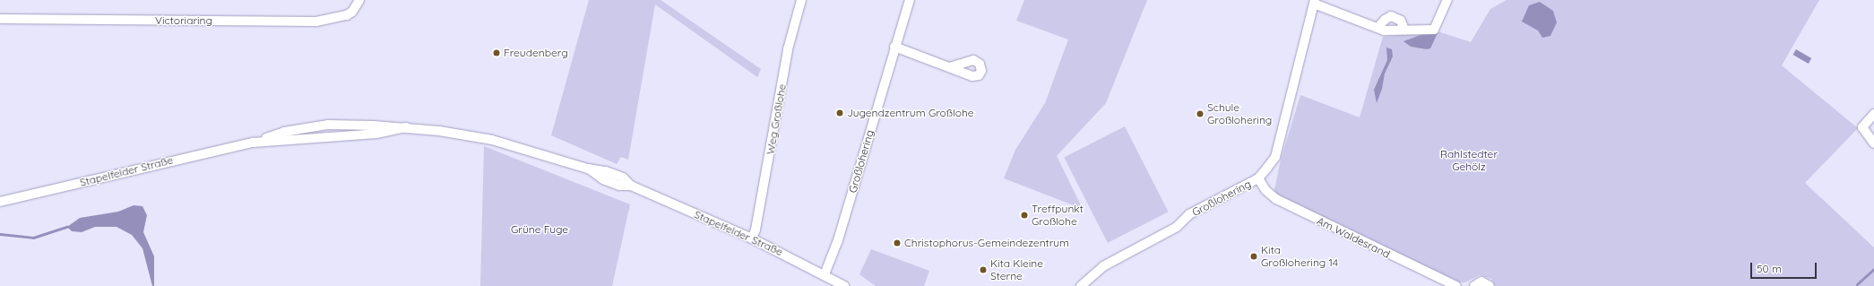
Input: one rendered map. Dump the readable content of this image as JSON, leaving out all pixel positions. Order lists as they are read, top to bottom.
{
  "streets": {
    "street": [
      "Victoriaring",
      "Weg Großlohe",
      "Großlohering",
      "Stapelfelder Straße",
      "Am Waldesrand"
    ]
  },
  "crossings": [
    ["Weg Großlohe", "Stapelfelder Straße"],
    ["Großlohering", "Stapelfelder Straße"],
    ["Großlohering", "Am Waldesrand"]
  ],
  "parks": ["Rahlstedter Gehölz", "Grüne Fuge"],
  "places": [
    "Freudenberg",
    "Jugendzentrum Großlohe",
    "Schule Großlohering",
    "Treffpunkt Großlohe",
    "Christophorus-Gemeindezentrum",
    "Kita Großlohering 14",
    "Kita Kleine Sterne"
  ],
  "scale_bar": "50 m"
}
